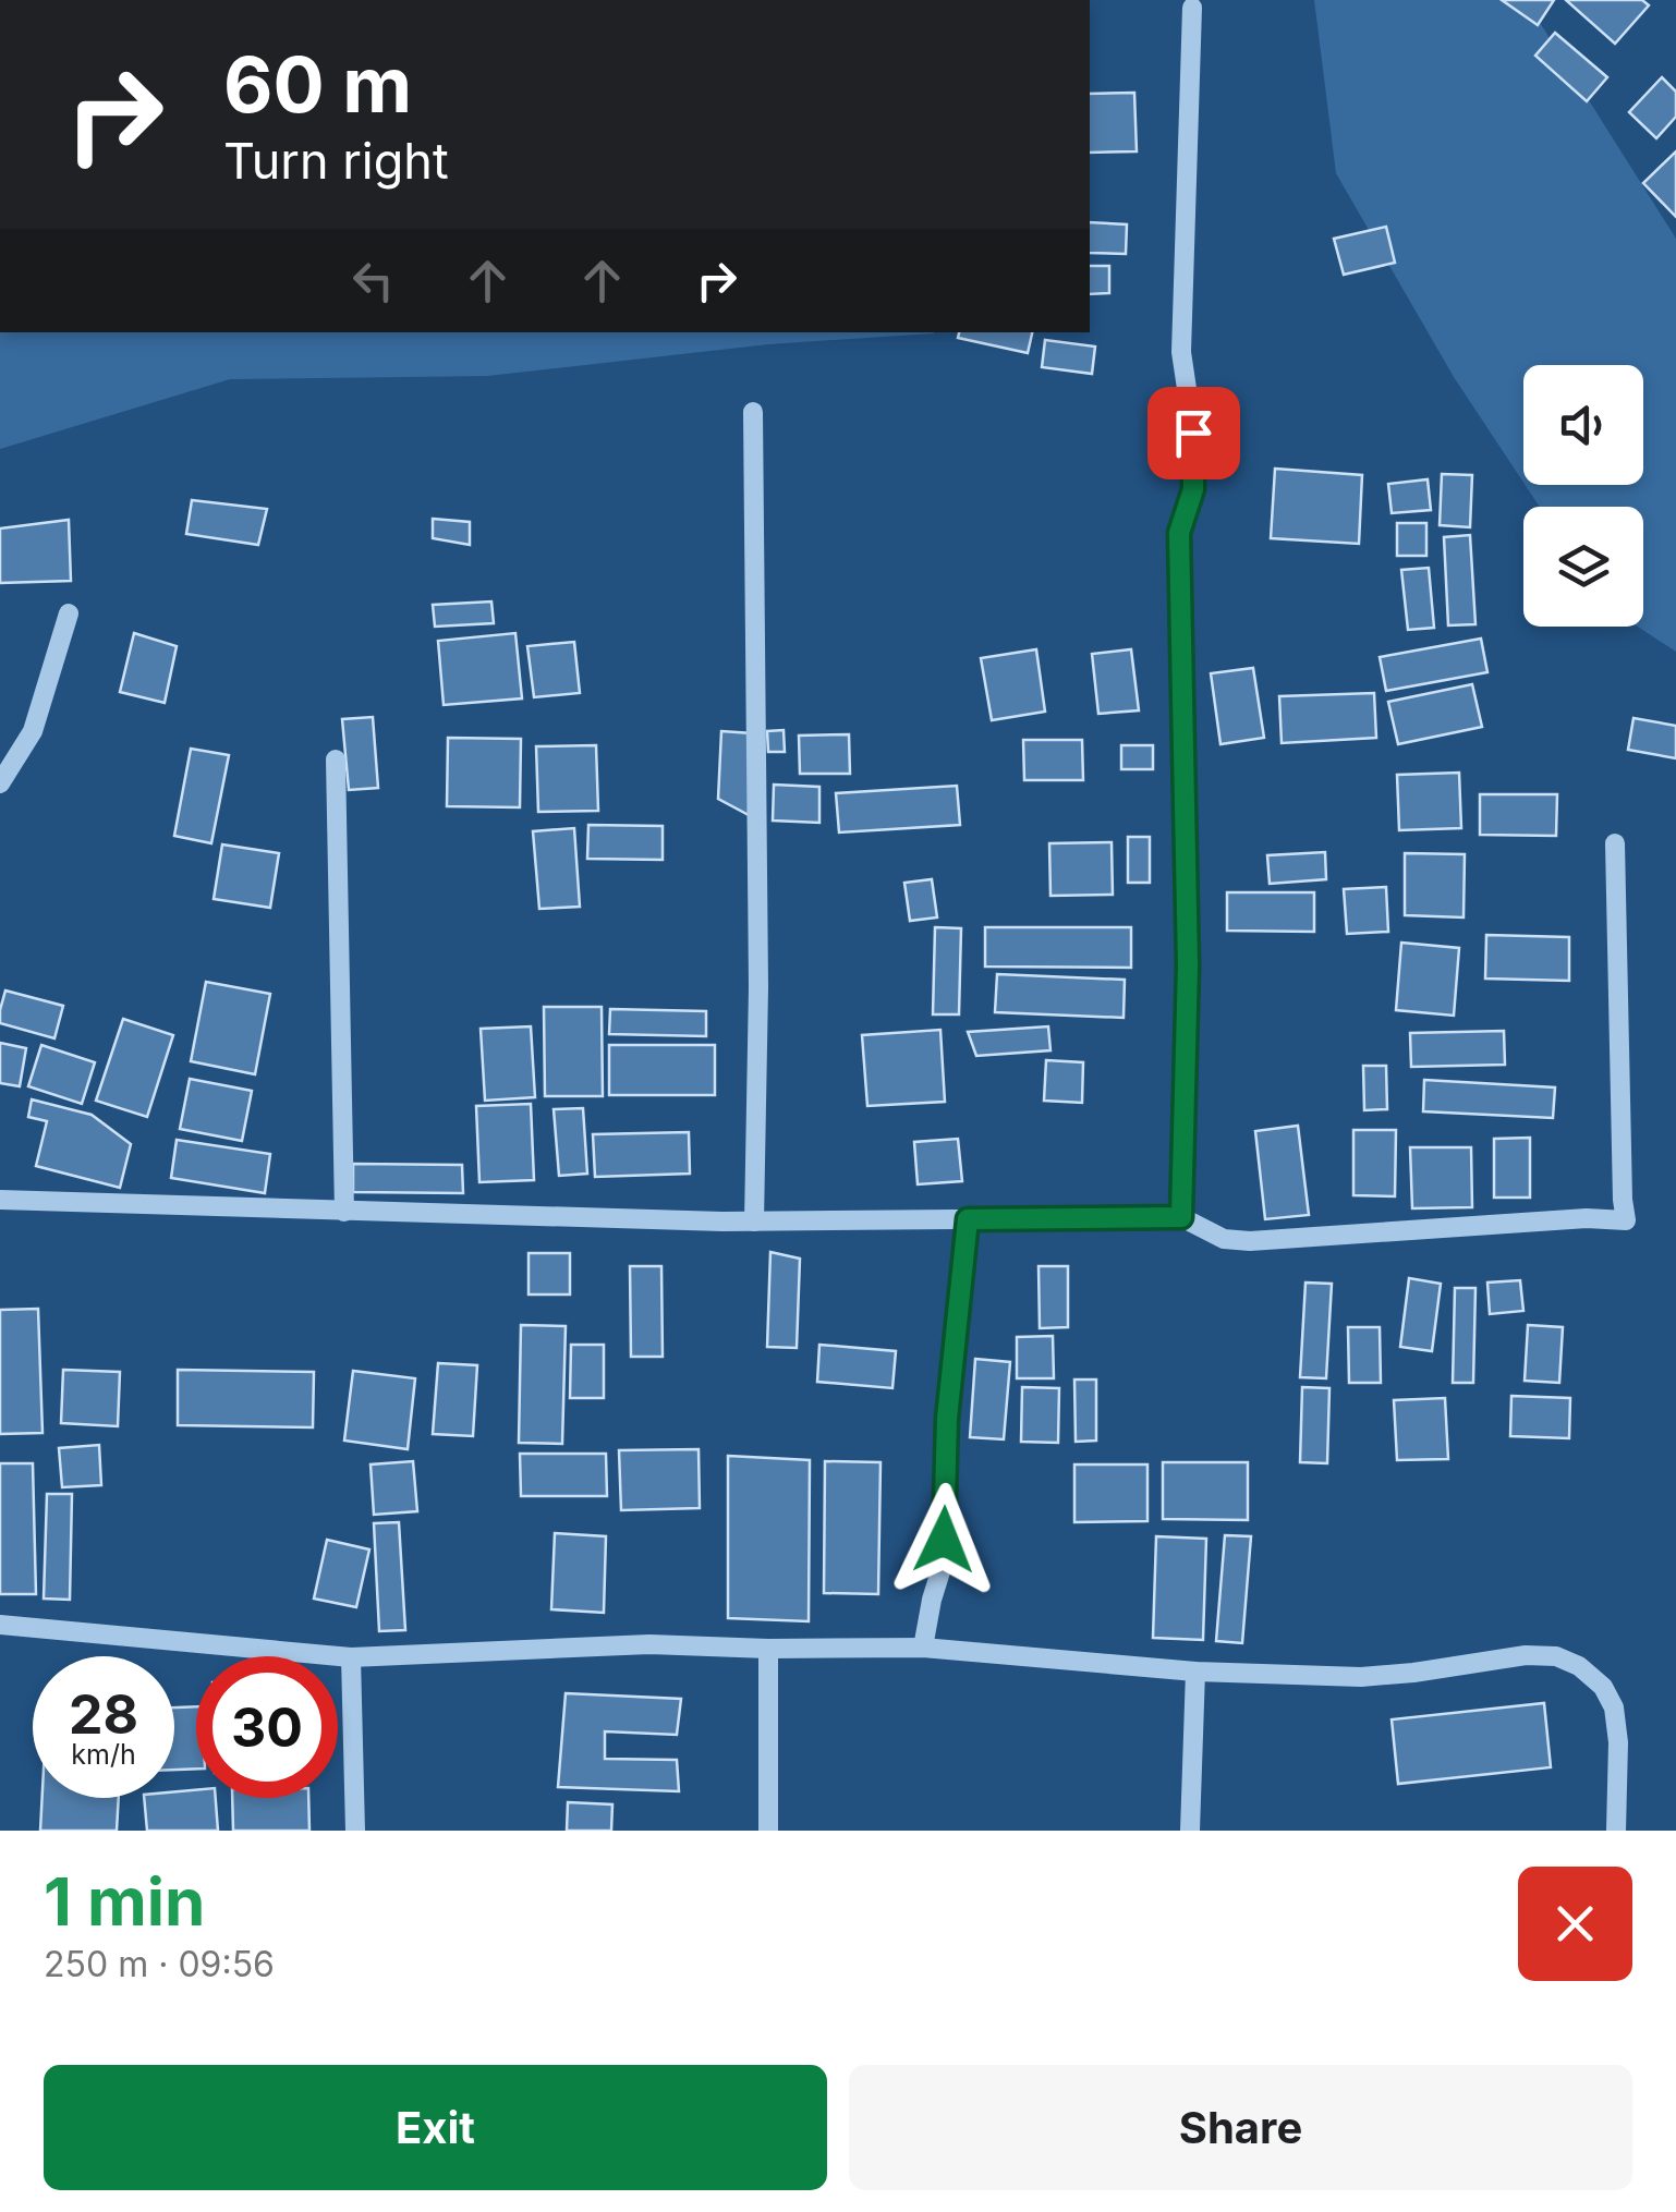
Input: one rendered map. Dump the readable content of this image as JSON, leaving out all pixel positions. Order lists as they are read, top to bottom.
{
  "page": {
    "turn": ["60 m", "Turn right"],
    "speed": "28 km/h",
    "limit": "30",
    "heading": ["1 min", "250 m · 09:56"],
    "buttons": ["Exit", "Share"]
  }
}
